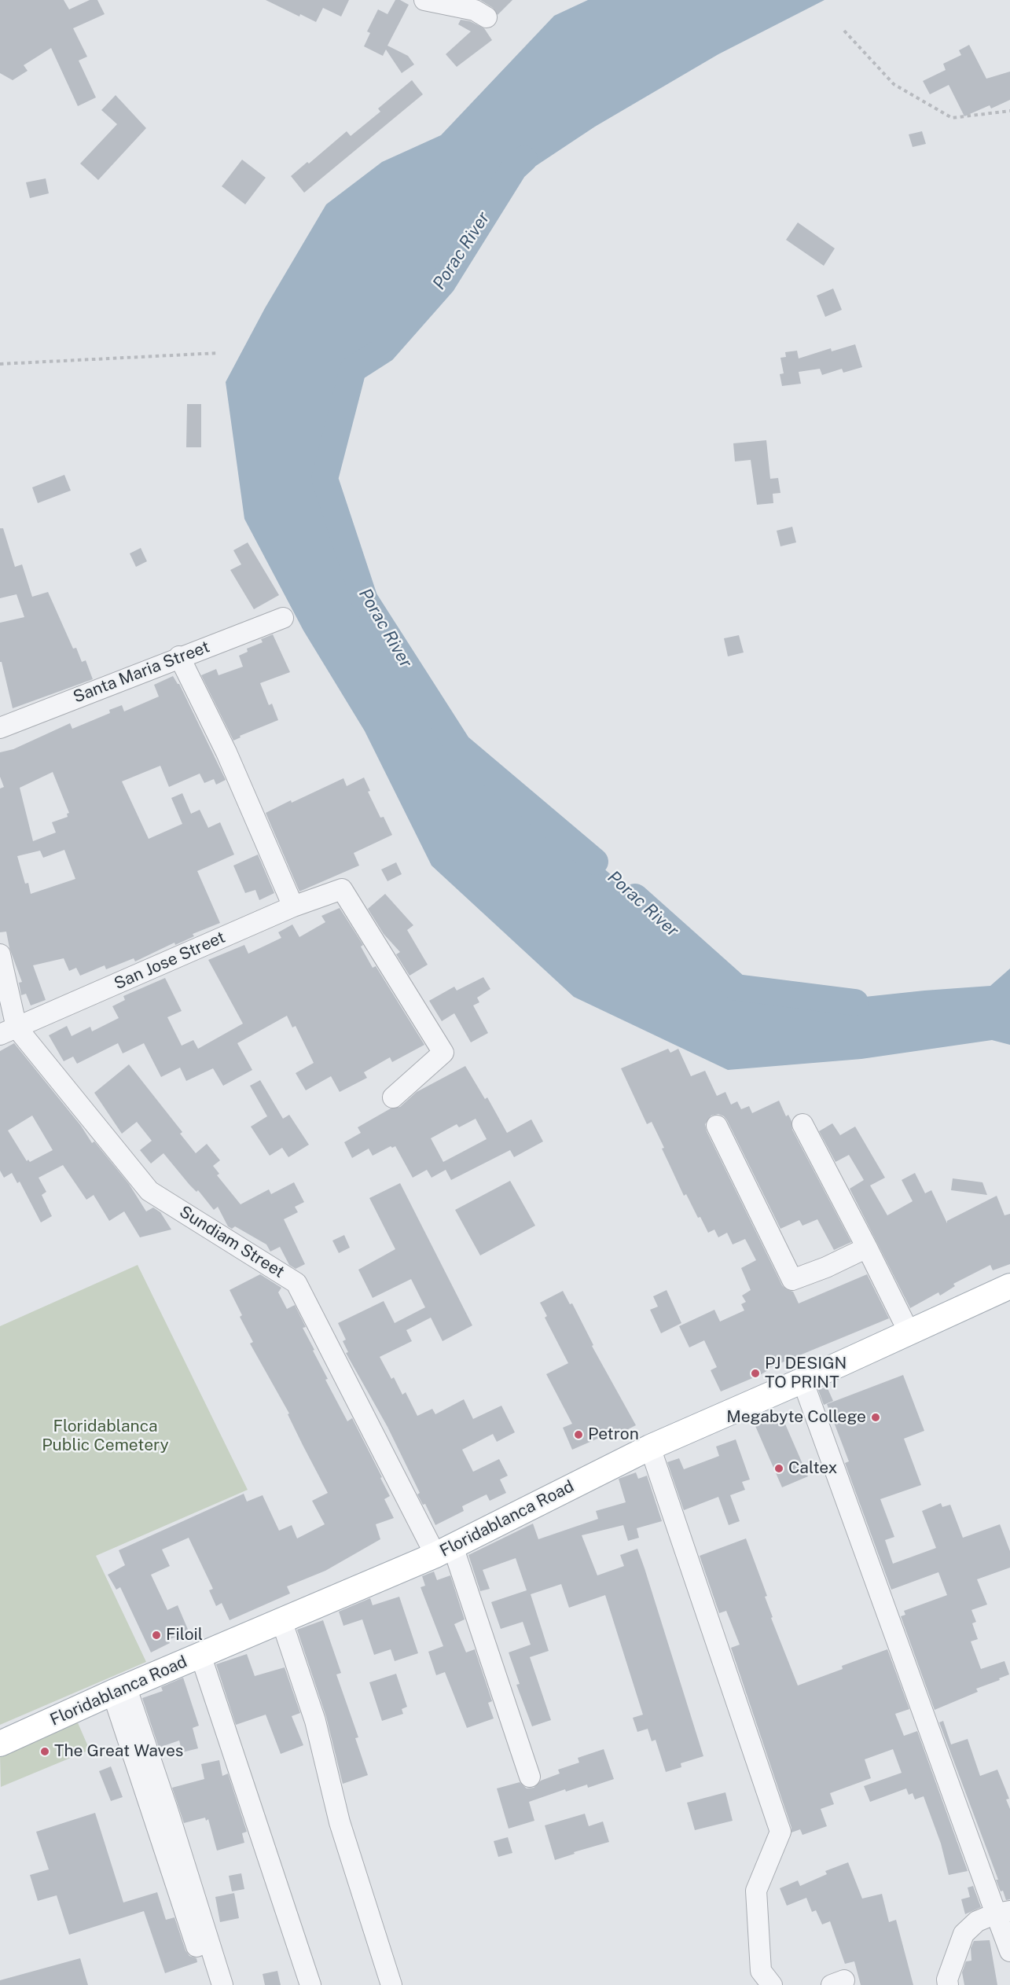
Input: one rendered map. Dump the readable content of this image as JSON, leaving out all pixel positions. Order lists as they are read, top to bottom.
{
  "streets": {
    "main road": ["Floridablanca Road"],
    "street": ["Santa Maria Street", "San Jose Street", "Sundiam Street"]
  },
  "crossings": [
    ["San Jose Street", "Sundiam Street"],
    ["Sundiam Street", "Floridablanca Road"]
  ],
  "water": ["Porac River"],
  "parks": ["Floridablanca Public Cemetery"],
  "places": [
    "PJ DESIGN TO PRINT",
    "Megabyte College",
    "Petron",
    "Caltex",
    "Filoil",
    "The Great Waves"
  ]
}
